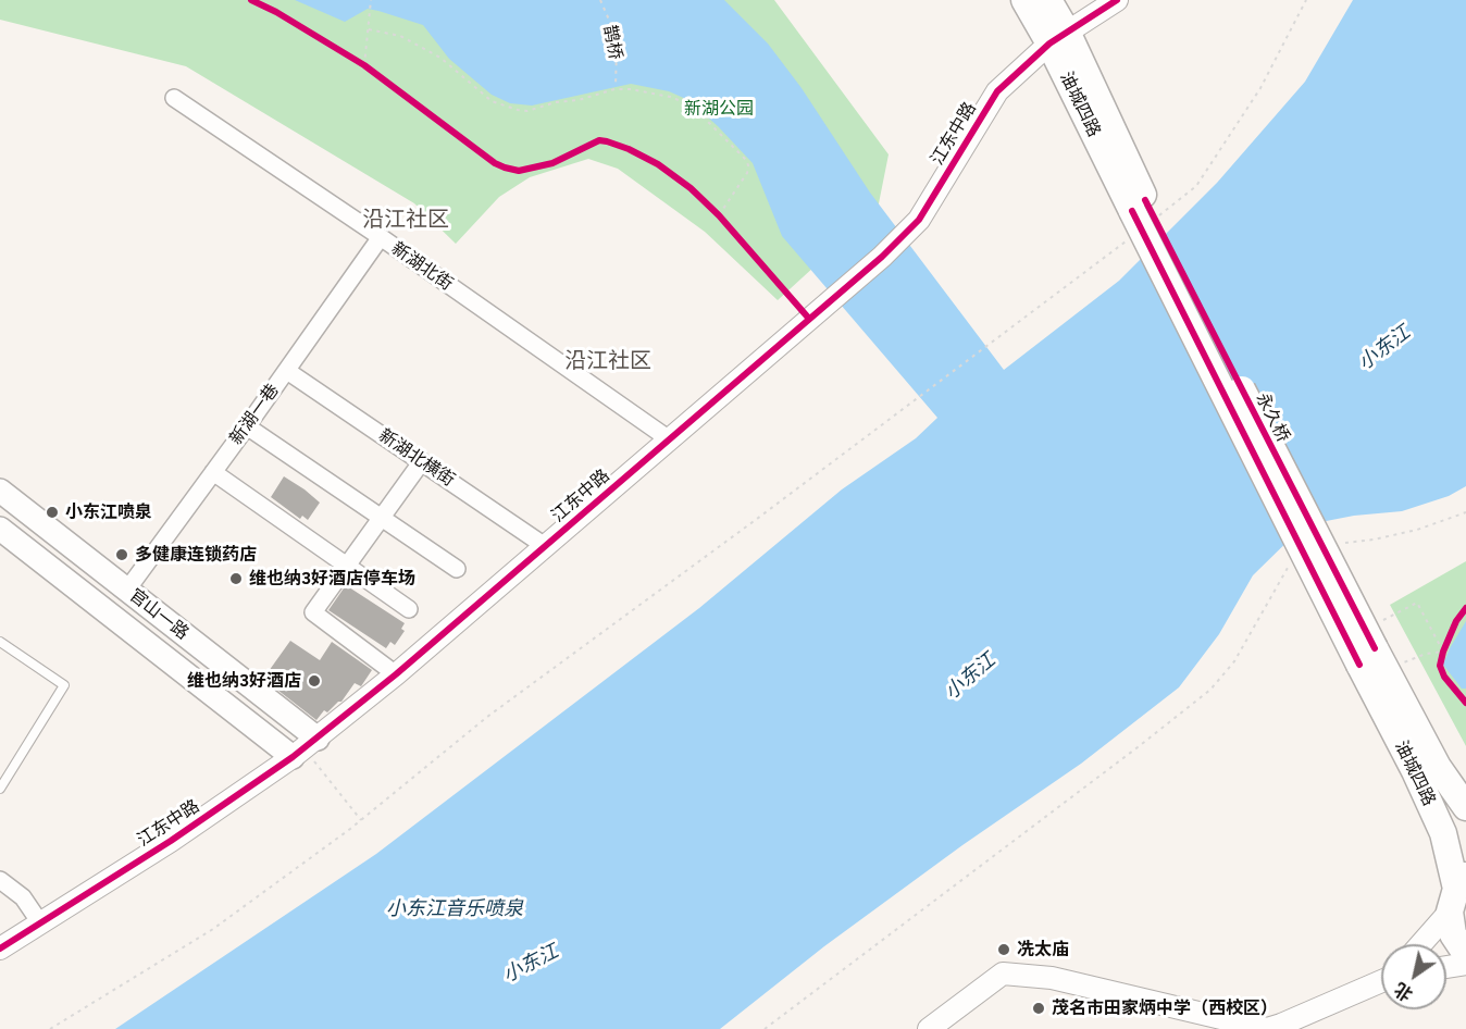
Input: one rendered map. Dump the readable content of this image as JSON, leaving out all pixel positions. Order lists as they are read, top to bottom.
{
  "streets": {
    "main road": ["油城四路", "永久桥", "官山一路"],
    "street": [
      "江东中路",
      "新湖北街",
      "新湖一巷",
      "新湖北横街"
    ],
    "path": ["鹊桥"]
  },
  "crossings": [
    ["油城四路", "江东中路"],
    ["油城四路", "永久桥"],
    ["江东中路", "新湖北街"],
    ["江东中路", "新湖北横街"],
    ["江东中路", "官山一路"],
    ["新湖北街", "新湖一巷"],
    ["新湖一巷", "新湖北横街"],
    ["新湖一巷", "官山一路"]
  ],
  "districts": ["沿江社区", "沿江社区"],
  "water": ["小东江", "小东江音乐喷泉"],
  "parks": ["新湖公园"],
  "places": [
    "小东江喷泉",
    "多健康连锁药店",
    "维也纳3好酒店停车场",
    "维也纳3好酒店",
    "冼太庙",
    "茂名市田家炳中学（西校区）"
  ],
  "north": "bottom left"
}
